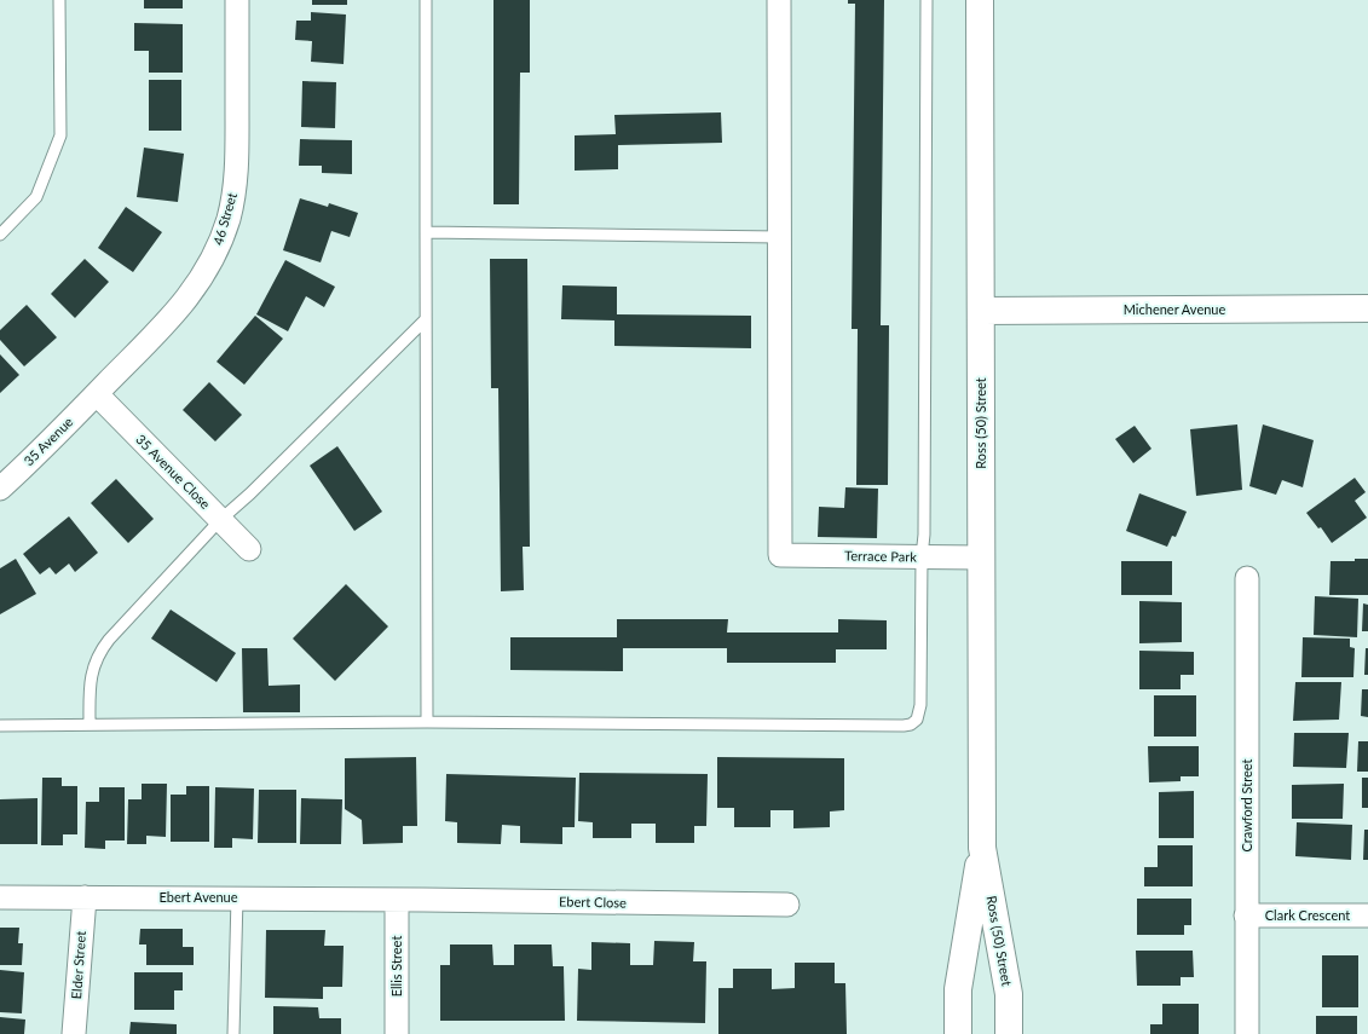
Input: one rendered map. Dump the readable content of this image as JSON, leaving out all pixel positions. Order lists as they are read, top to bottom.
{
  "streets": {
    "main road": ["Michener Avenue", "Ross (50) Street"],
    "street": [
      "46 Street",
      "35 Avenue",
      "35 Avenue Close",
      "Terrace Park",
      "Crawford Street",
      "Ebert Avenue",
      "Ebert Close",
      "Clark Crescent",
      "Elder Street",
      "Ellis Street"
    ]
  },
  "crossings": [
    ["46 Street", "35 Avenue"],
    ["46 Street", "35 Avenue Close"],
    ["Michener Avenue", "Ross (50) Street"],
    ["Ross (50) Street", "Terrace Park"],
    ["35 Avenue", "35 Avenue Close"],
    ["Crawford Street", "Clark Crescent"],
    ["Ebert Avenue", "Ebert Close"],
    ["Ebert Avenue", "Elder Street"],
    ["Ebert Avenue", "Ellis Street"],
    ["Ebert Close", "Ellis Street"]
  ]
}
